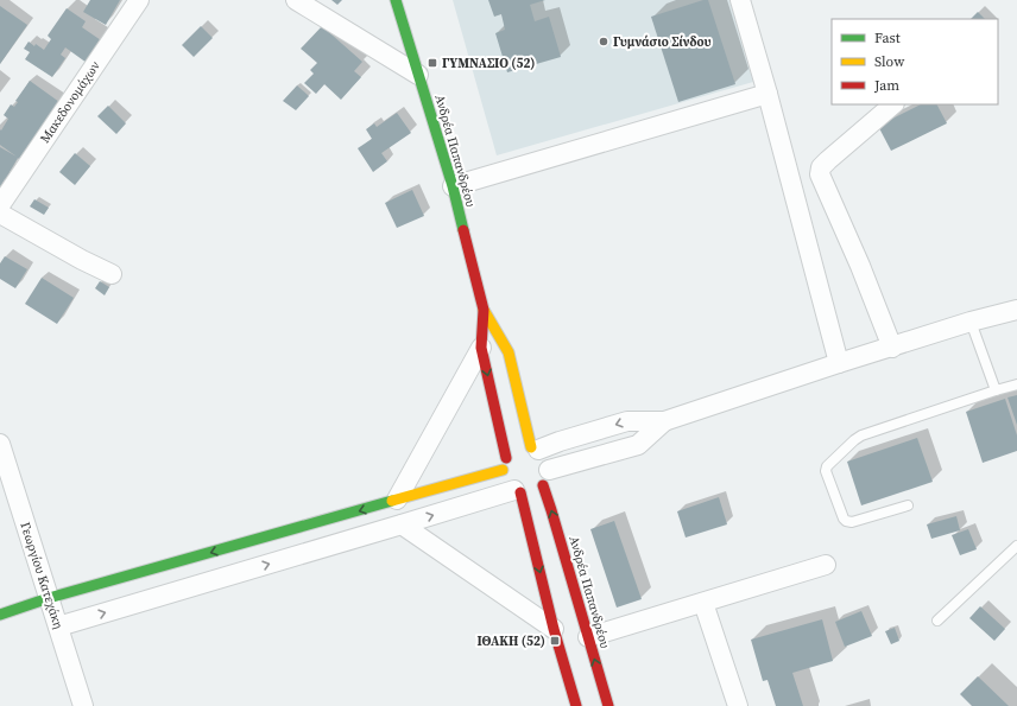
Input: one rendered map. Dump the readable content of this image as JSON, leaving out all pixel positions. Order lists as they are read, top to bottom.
{
  "streets": {
    "street": ["Μακεδονομάχων", "Ανδρέα Παπανδρέου", "Γεωργίου Κατεχάκη"]
  },
  "places": {
    "other": ["Γυμνάσιο Σίνδου"],
    "transit": ["ΓΥΜΝΑΣΙΟ (52)", "ΙΘΑΚΗ (52)"]
  },
  "legend": ["Fast", "Slow", "Jam"]
}
